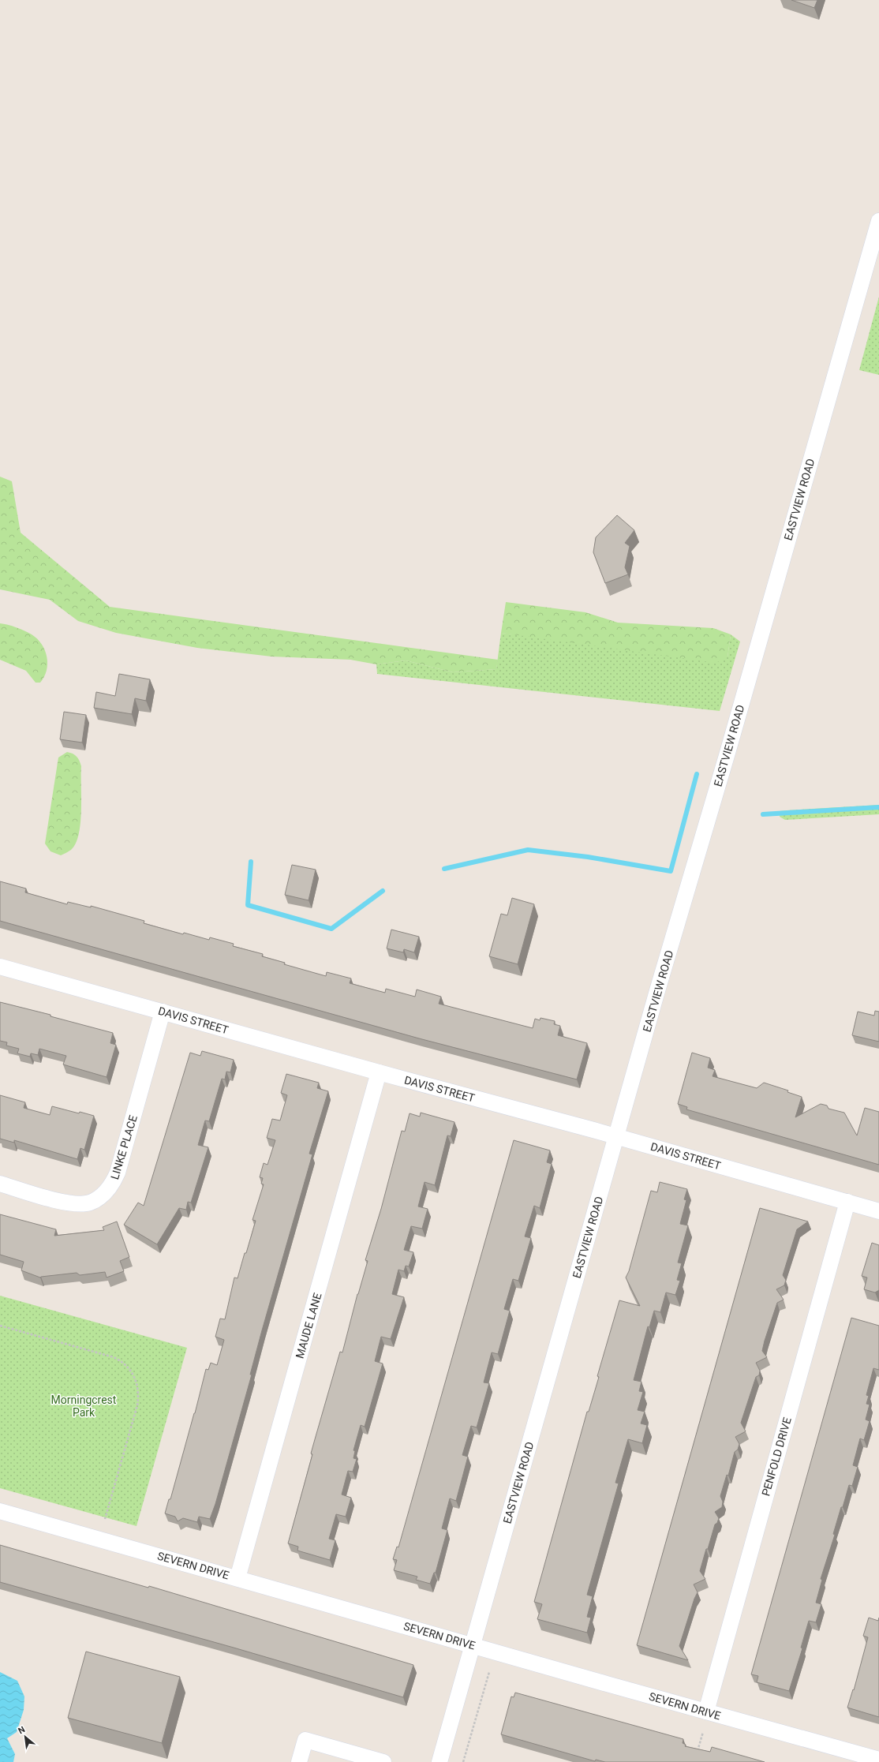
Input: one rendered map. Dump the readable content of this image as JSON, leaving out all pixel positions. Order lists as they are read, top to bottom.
{
  "streets": {
    "street": [
      "EASTVIEW ROAD",
      "DAVIS STREET",
      "LINKE PLACE",
      "MAUDE LANE",
      "PENFOLD DRIVE",
      "SEVERN DRIVE"
    ]
  },
  "crossings": [
    ["EASTVIEW ROAD", "DAVIS STREET"],
    ["EASTVIEW ROAD", "SEVERN DRIVE"],
    ["DAVIS STREET", "LINKE PLACE"],
    ["DAVIS STREET", "MAUDE LANE"],
    ["DAVIS STREET", "PENFOLD DRIVE"],
    ["MAUDE LANE", "SEVERN DRIVE"],
    ["PENFOLD DRIVE", "SEVERN DRIVE"]
  ],
  "parks": ["Morningcrest Park"],
  "north": "top left"
}
